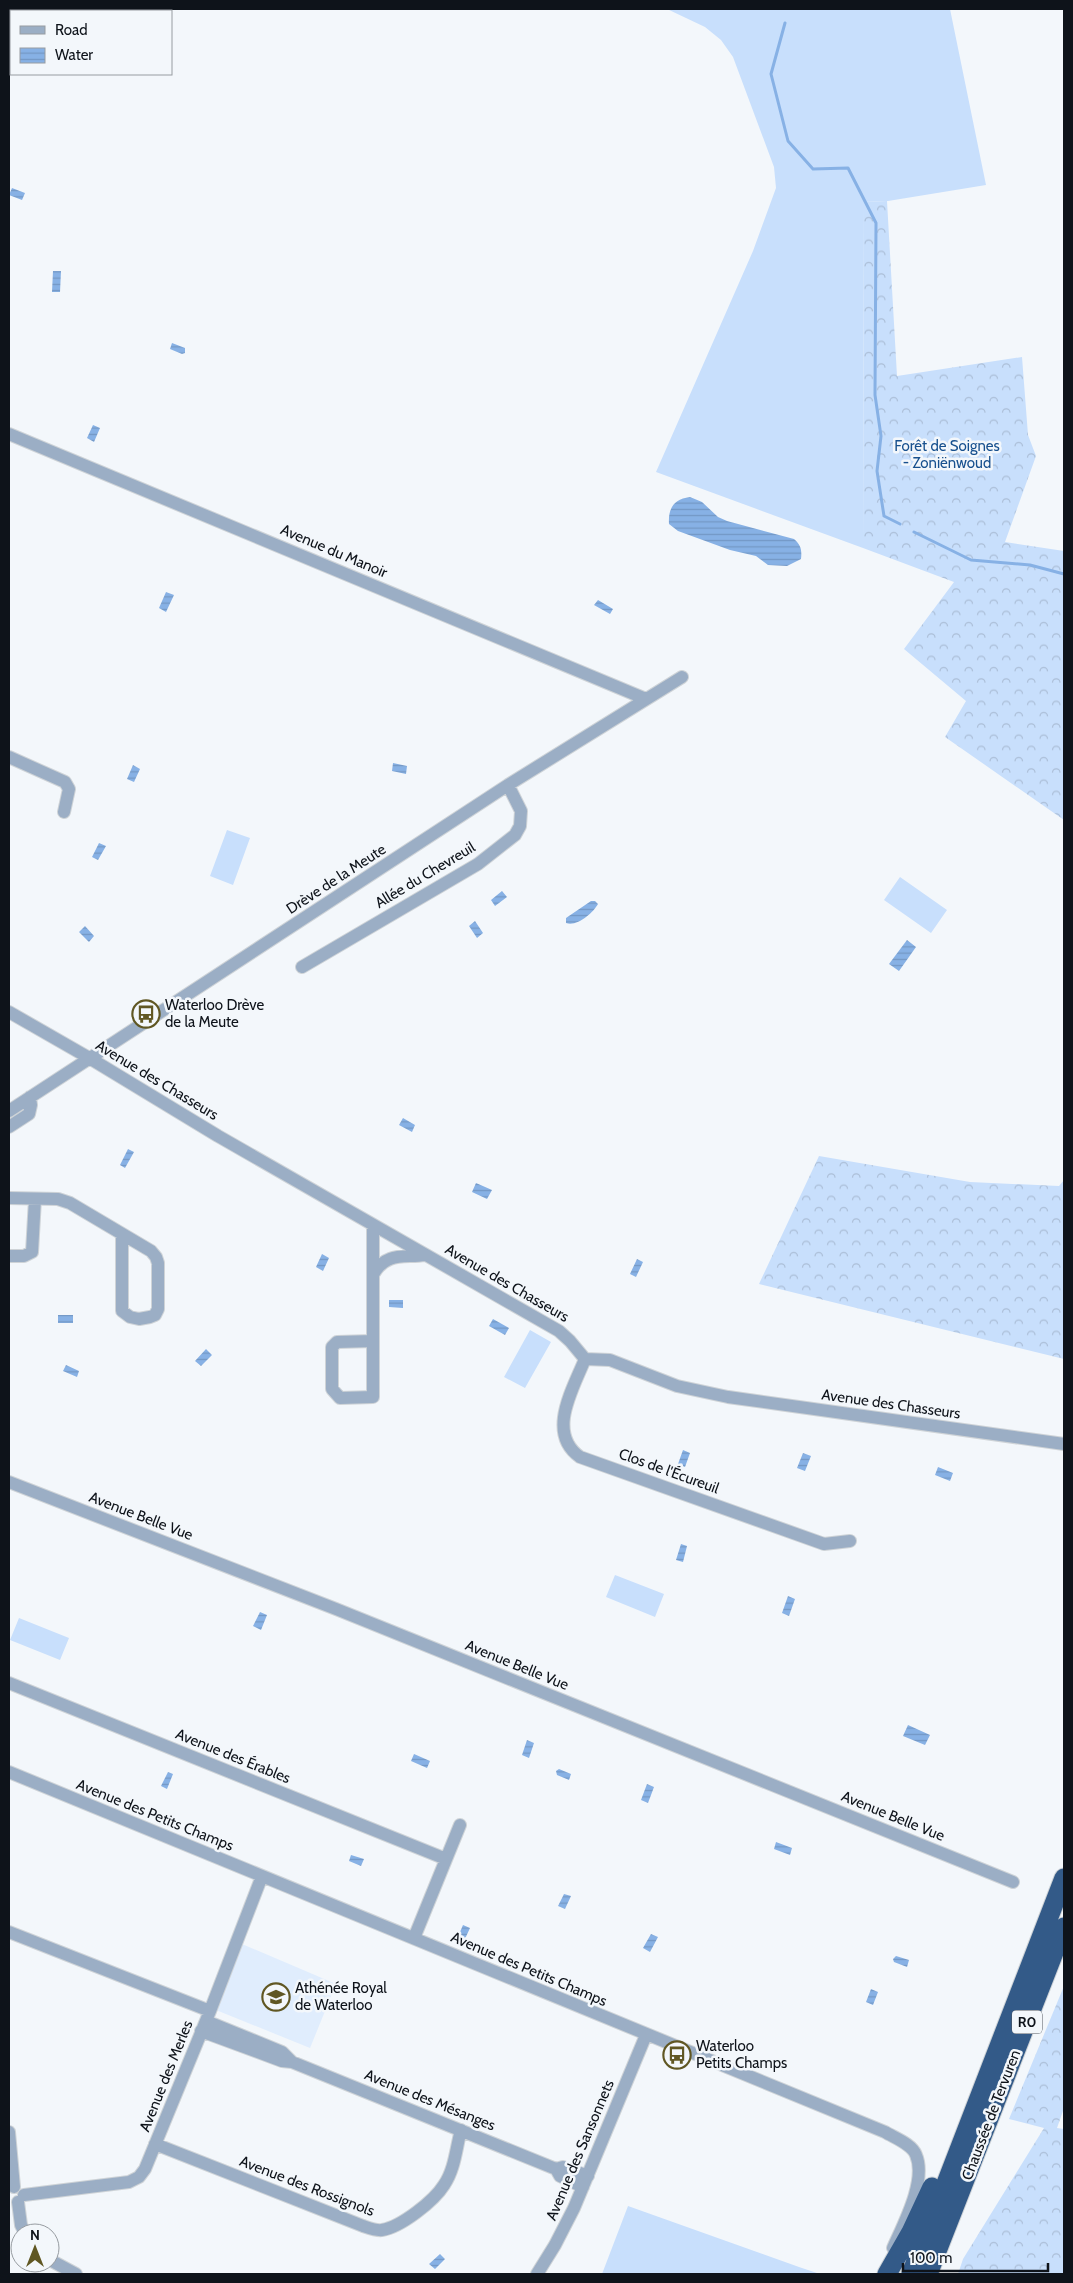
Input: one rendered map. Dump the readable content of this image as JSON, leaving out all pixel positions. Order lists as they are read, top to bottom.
{
  "streets": {
    "highway": ["R0", "Chaussée de Tervuren"],
    "street": [
      "Avenue du Manoir",
      "Allée du Chevreuil",
      "Drève de la Meute",
      "Avenue des Chasseurs",
      "Clos de l'Écureuil",
      "Avenue Belle Vue",
      "Avenue des Érables",
      "Avenue des Petits Champs",
      "Avenue des Merles",
      "Avenue des Mésanges",
      "Avenue des Sansonnets",
      "Avenue des Rossignols"
    ]
  },
  "crossings": [
    ["Avenue du Manoir", "Drève de la Meute"],
    ["Allée du Chevreuil", "Drève de la Meute"],
    ["Drève de la Meute", "Avenue des Chasseurs"],
    ["Avenue des Chasseurs", "Clos de l'Écureuil"],
    ["Avenue des Petits Champs", "Avenue des Merles"],
    ["Avenue des Petits Champs", "Avenue des Sansonnets"],
    ["R0", "Chaussée de Tervuren"],
    ["Avenue des Merles", "Avenue des Mésanges"],
    ["Avenue des Merles", "Avenue des Rossignols"],
    ["Avenue des Mésanges", "Avenue des Sansonnets"],
    ["Avenue des Mésanges", "Avenue des Rossignols"]
  ],
  "parks": ["Forêt de Soignes - Zoniënwoud"],
  "places": {
    "bus stop": ["Waterloo Drève de la Meute", "Waterloo Petits Champs"],
    "school or university": ["Athénée Royal de Waterloo"]
  },
  "legend": ["Road", "Water"],
  "scale_bar": "100 m",
  "north": "top"
}
